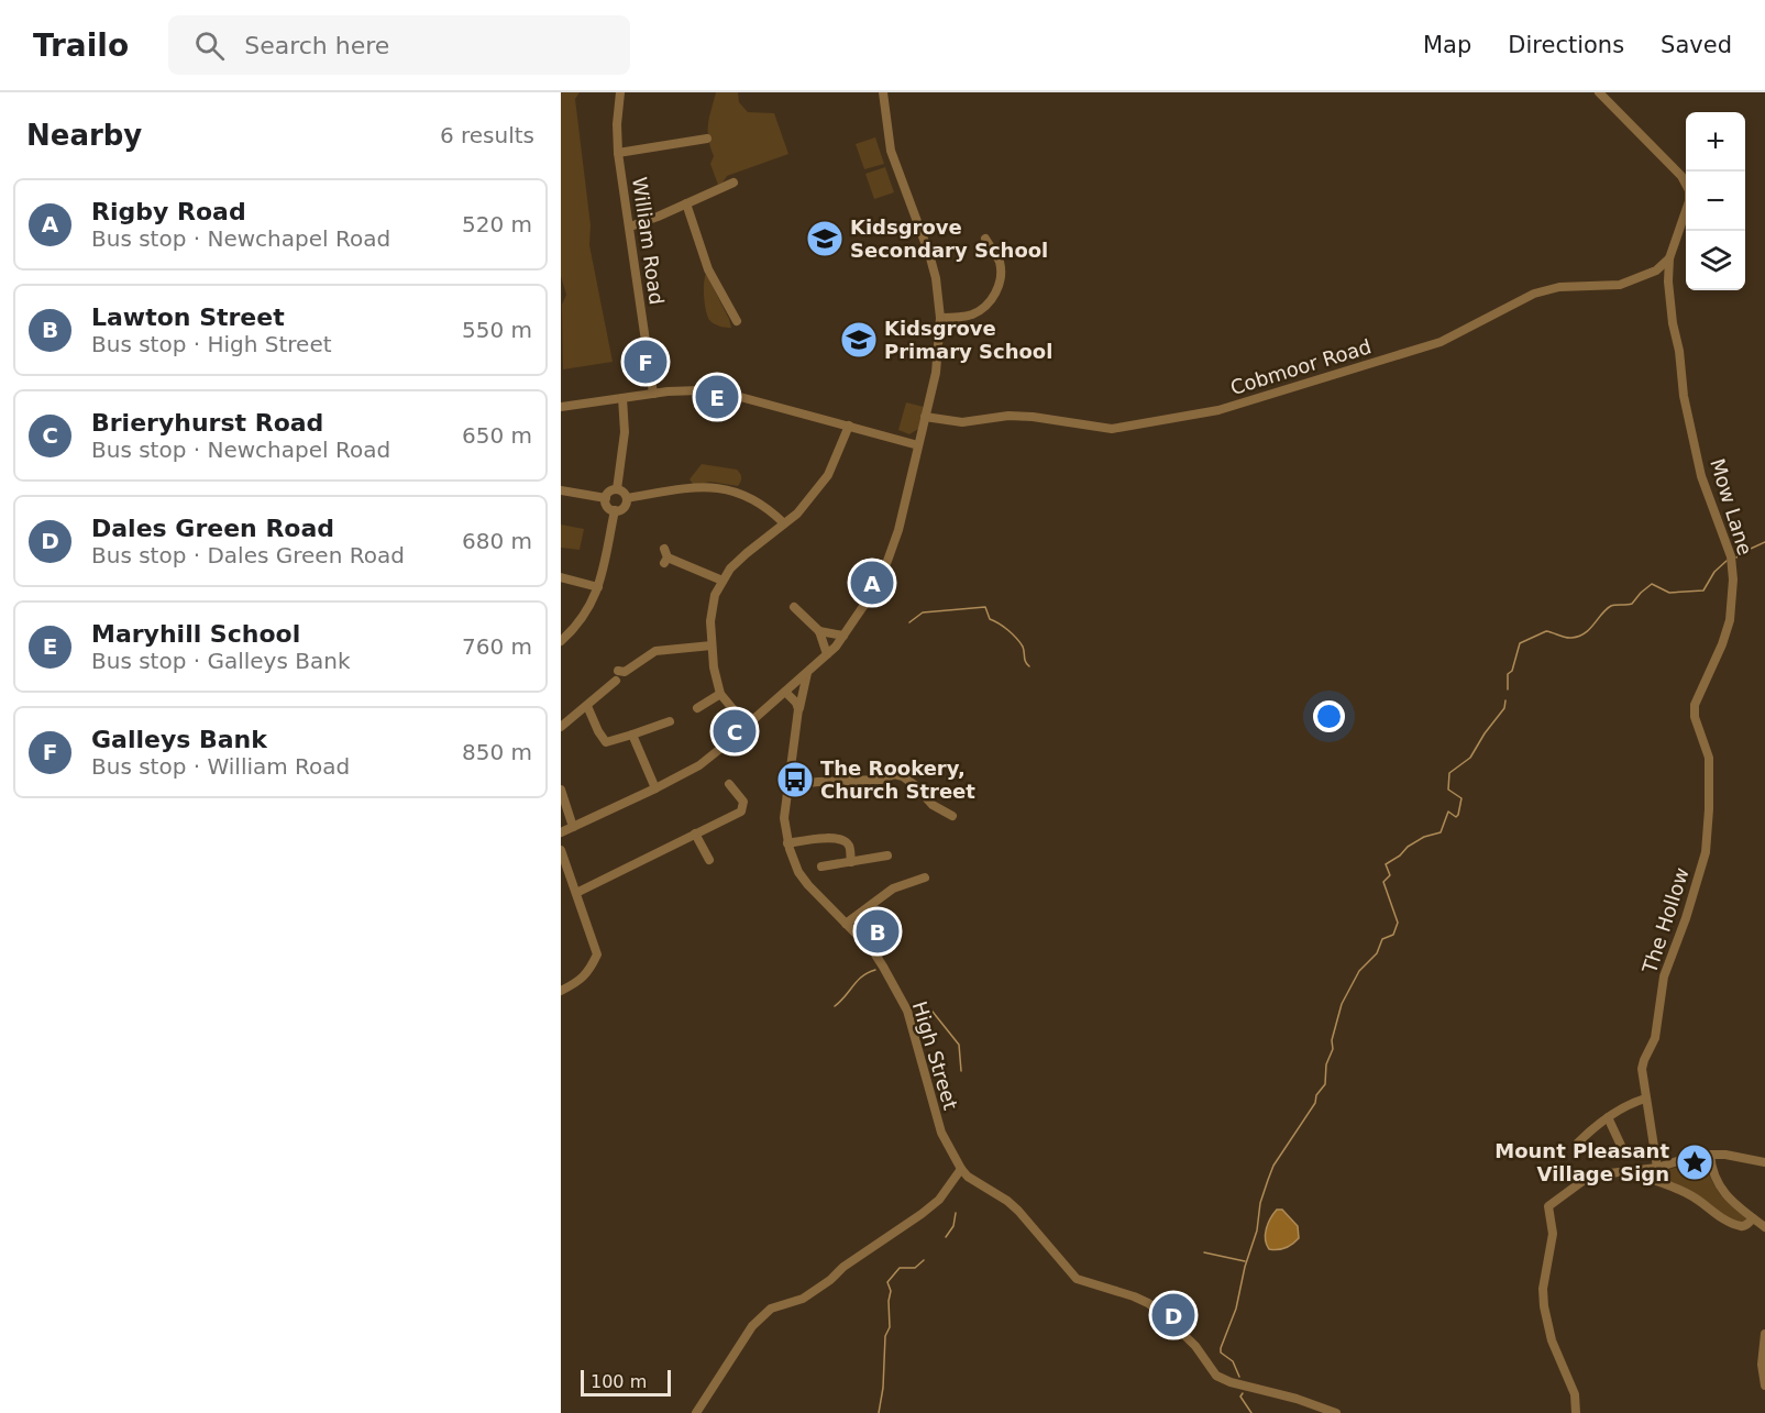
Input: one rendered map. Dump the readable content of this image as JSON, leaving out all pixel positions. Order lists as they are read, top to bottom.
{
  "streets": {
    "street": [
      "William Road",
      "Cobmoor Road",
      "Mow Lane",
      "The Hollow",
      "High Street"
    ]
  },
  "crossings": [
    ["Cobmoor Road", "Mow Lane"],
    ["Mow Lane", "The Hollow"]
  ],
  "places": {
    "school or university": ["Kidsgrove Secondary School", "Kidsgrove Primary School"],
    "bus stop": ["The Rookery, Church Street"],
    "place": ["Mount Pleasant Village Sign"]
  },
  "scale_bar": "100 m",
  "page": {
    "header": "Trailo",
    "search": "Search here",
    "nav": ["Map", "Directions", "Saved"],
    "heading": ["Nearby", "6 results"],
    "map_buttons": ["+", "−"],
    "list": [
      {
        "mark": "A",
        "name": "Rigby Road",
        "note": "Bus stop · Newchapel Road",
        "value": "520 m"
      },
      {
        "mark": "B",
        "name": "Lawton Street",
        "note": "Bus stop · High Street",
        "value": "550 m"
      },
      {
        "mark": "C",
        "name": "Brieryhurst Road",
        "note": "Bus stop · Newchapel Road",
        "value": "650 m"
      },
      {
        "mark": "D",
        "name": "Dales Green Road",
        "note": "Bus stop · Dales Green Road",
        "value": "680 m"
      },
      {
        "mark": "E",
        "name": "Maryhill School",
        "note": "Bus stop · Galleys Bank",
        "value": "760 m"
      },
      {
        "mark": "F",
        "name": "Galleys Bank",
        "note": "Bus stop · William Road",
        "value": "850 m"
      }
    ],
    "pins": [
      "F",
      "E",
      "A",
      "C",
      "B",
      "D"
    ],
    "scale": "100 m"
  }
}
